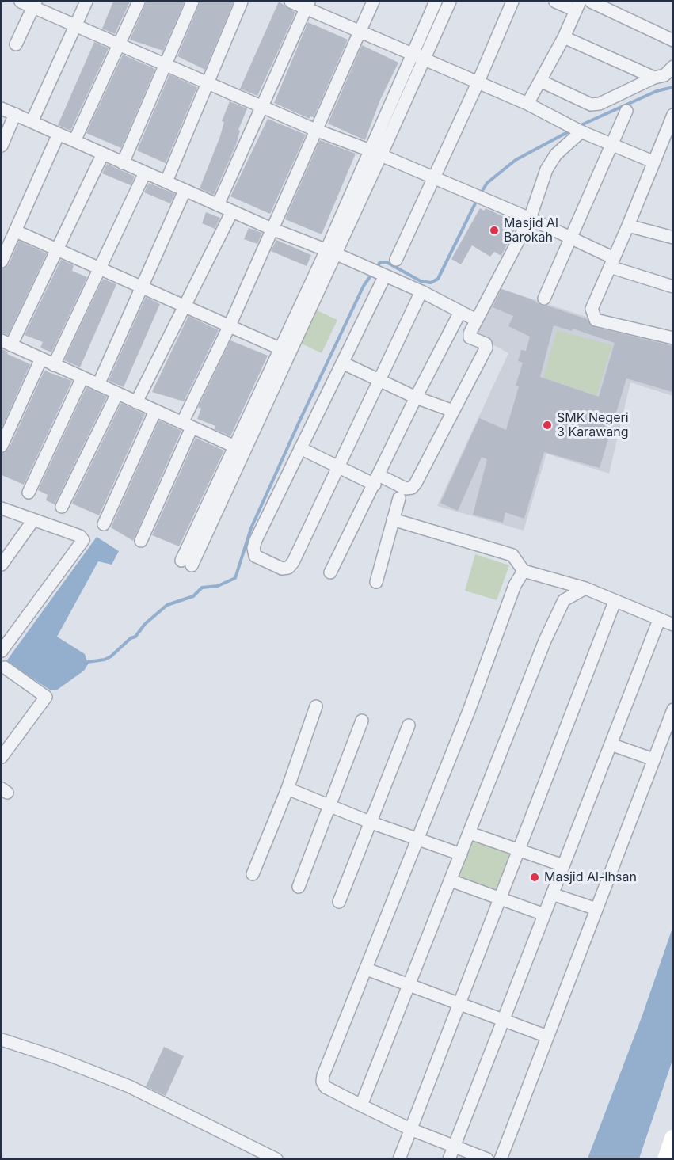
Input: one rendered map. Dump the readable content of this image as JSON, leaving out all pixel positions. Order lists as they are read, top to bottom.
{
  "places": ["Masjid Al Barokah", "SMK Negeri 3 Karawang", "Masjid Al-Ihsan"]
}
